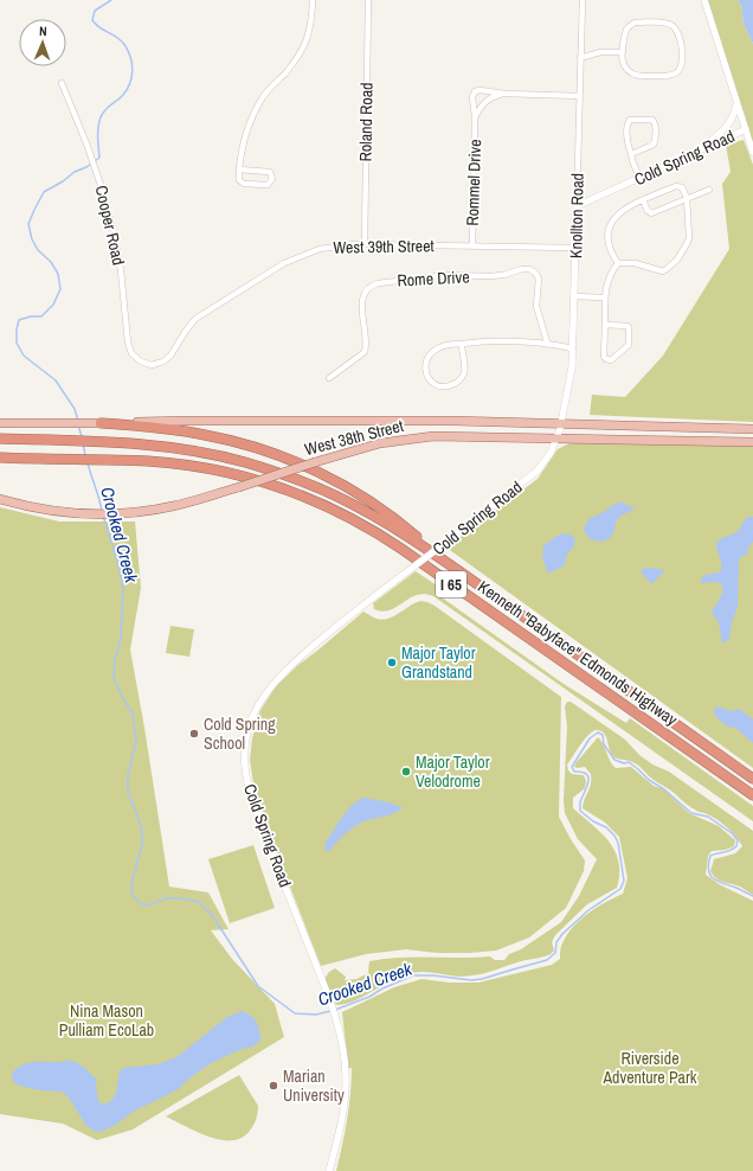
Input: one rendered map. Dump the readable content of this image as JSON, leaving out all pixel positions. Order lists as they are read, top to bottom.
{
  "streets": {
    "highway": ["I 65", "Kenneth \"Babyface\" Edmonds Highway"],
    "main road": ["West 38th Street"],
    "street": [
      "Roland Road",
      "Cold Spring Road",
      "Rommel Drive",
      "Knollton Road",
      "Cooper Road",
      "West 39th Street",
      "Rome Drive"
    ]
  },
  "crossings": [
    ["Roland Road", "West 39th Street"],
    ["Cold Spring Road", "Knollton Road"],
    ["Cold Spring Road", "West 38th Street"],
    ["Rommel Drive", "West 39th Street"],
    ["Knollton Road", "West 39th Street"],
    ["Knollton Road", "West 38th Street"],
    ["Cooper Road", "West 39th Street"]
  ],
  "water": ["Crooked Creek"],
  "parks": ["Nina Mason Pulliam EcoLab", "Riverside Adventure Park"],
  "places": [
    "Major Taylor Grandstand",
    "Cold Spring School",
    "Major Taylor Velodrome",
    "Marian University"
  ],
  "north": "top"
}
